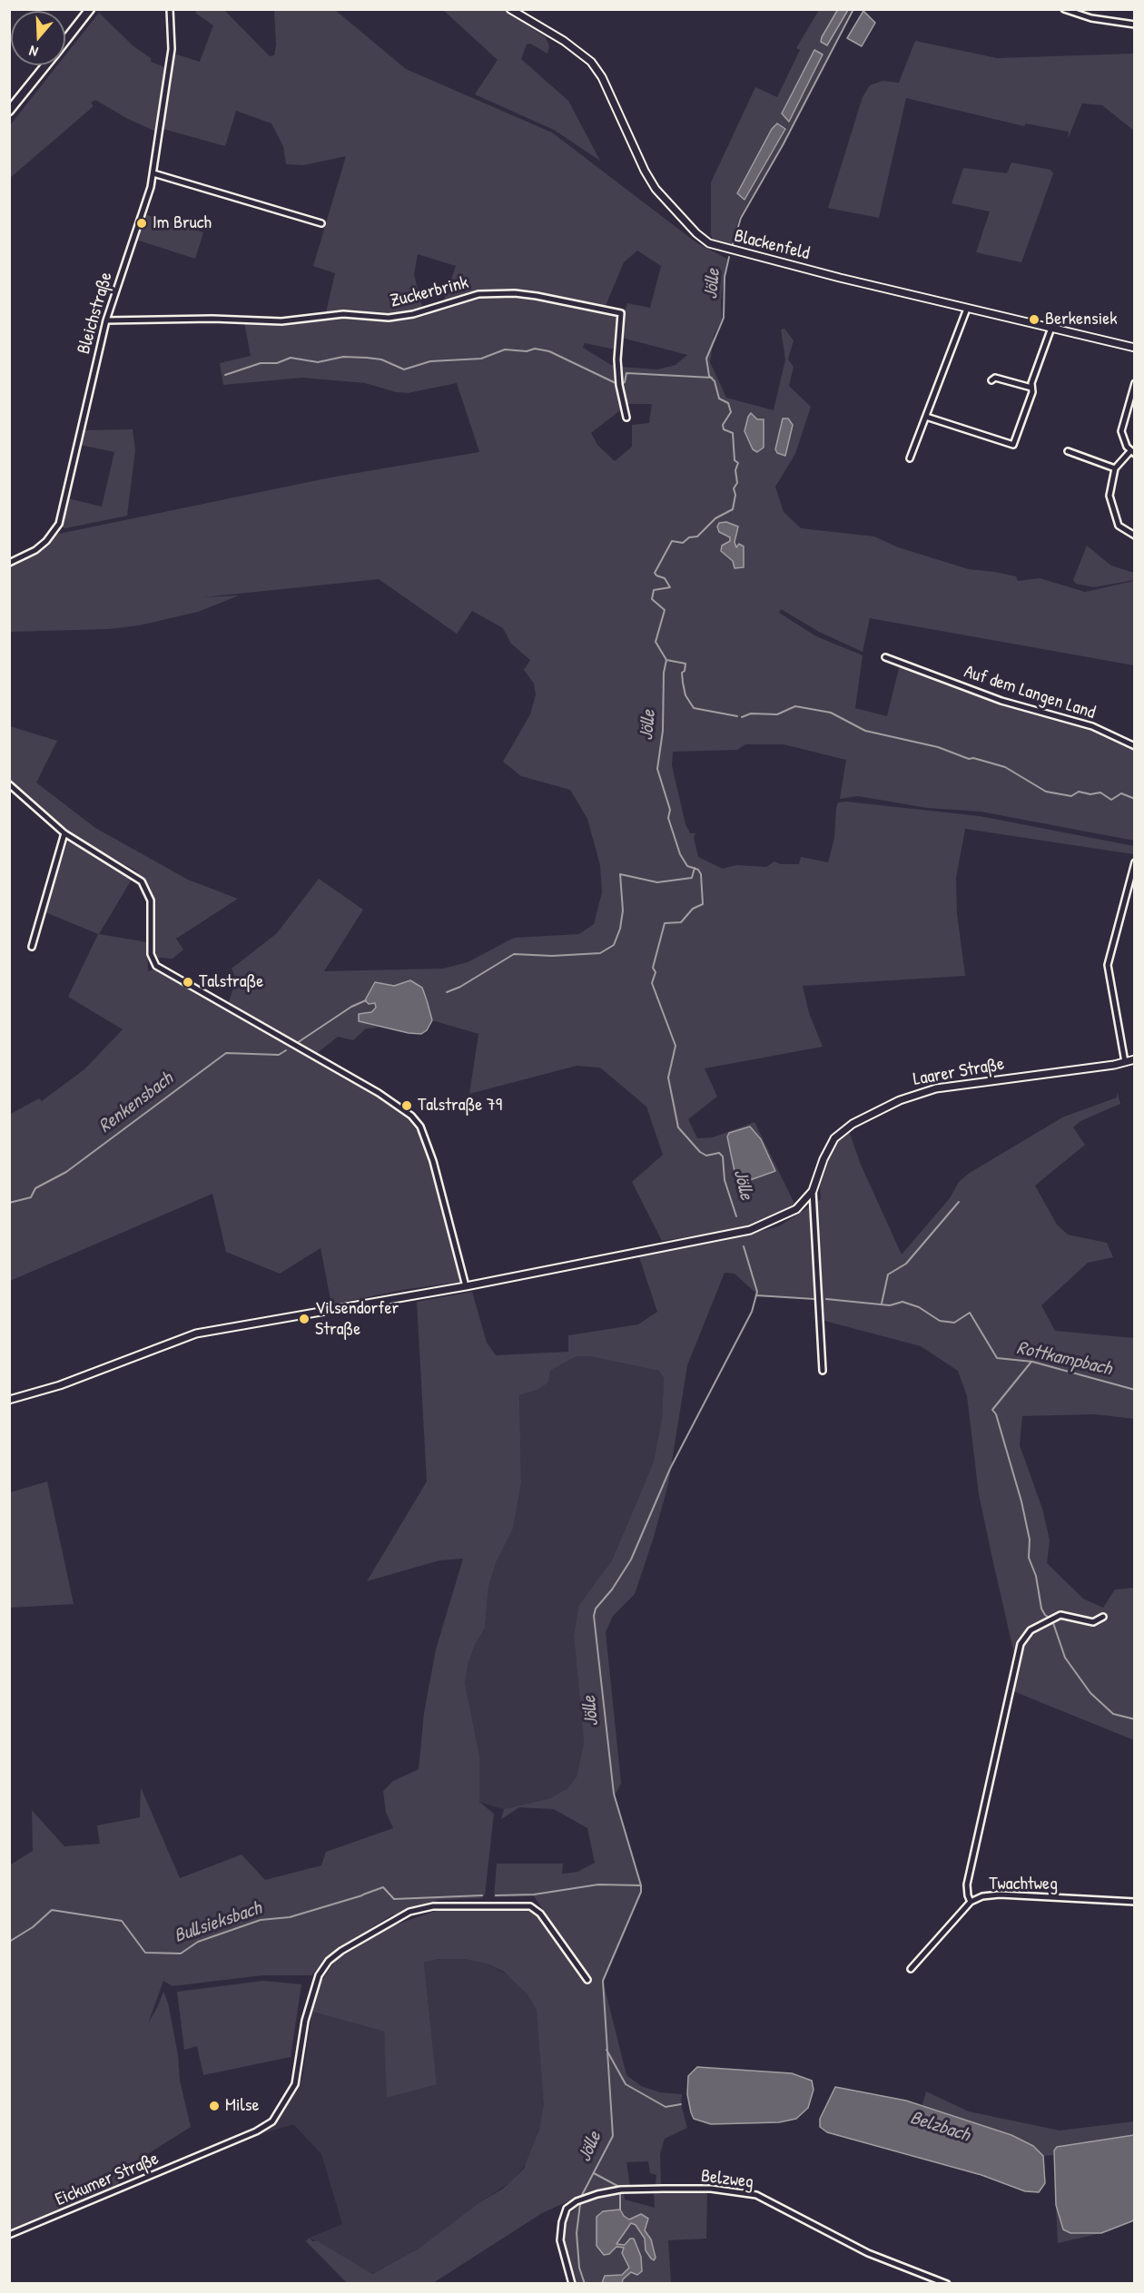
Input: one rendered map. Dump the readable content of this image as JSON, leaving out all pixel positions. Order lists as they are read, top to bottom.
{
  "streets": {
    "street": [
      "Blackenfeld",
      "Zuckerbrink",
      "Bleichstraße",
      "Auf dem Langen Land",
      "Laarer Straße",
      "Twachtweg",
      "Eickumer Straße",
      "Belzweg"
    ]
  },
  "crossings": [
    ["Zuckerbrink", "Bleichstraße"]
  ],
  "water": [
    "Jölle",
    "Renkensbach",
    "Rottkampbach",
    "Bullsieksbach",
    "Belzbach"
  ],
  "places": [
    "Im Bruch",
    "Berkensiek",
    "Talstraße",
    "Talstraße 79",
    "Vilsendorfer Straße",
    "Milse"
  ],
  "north": "bottom"
}
